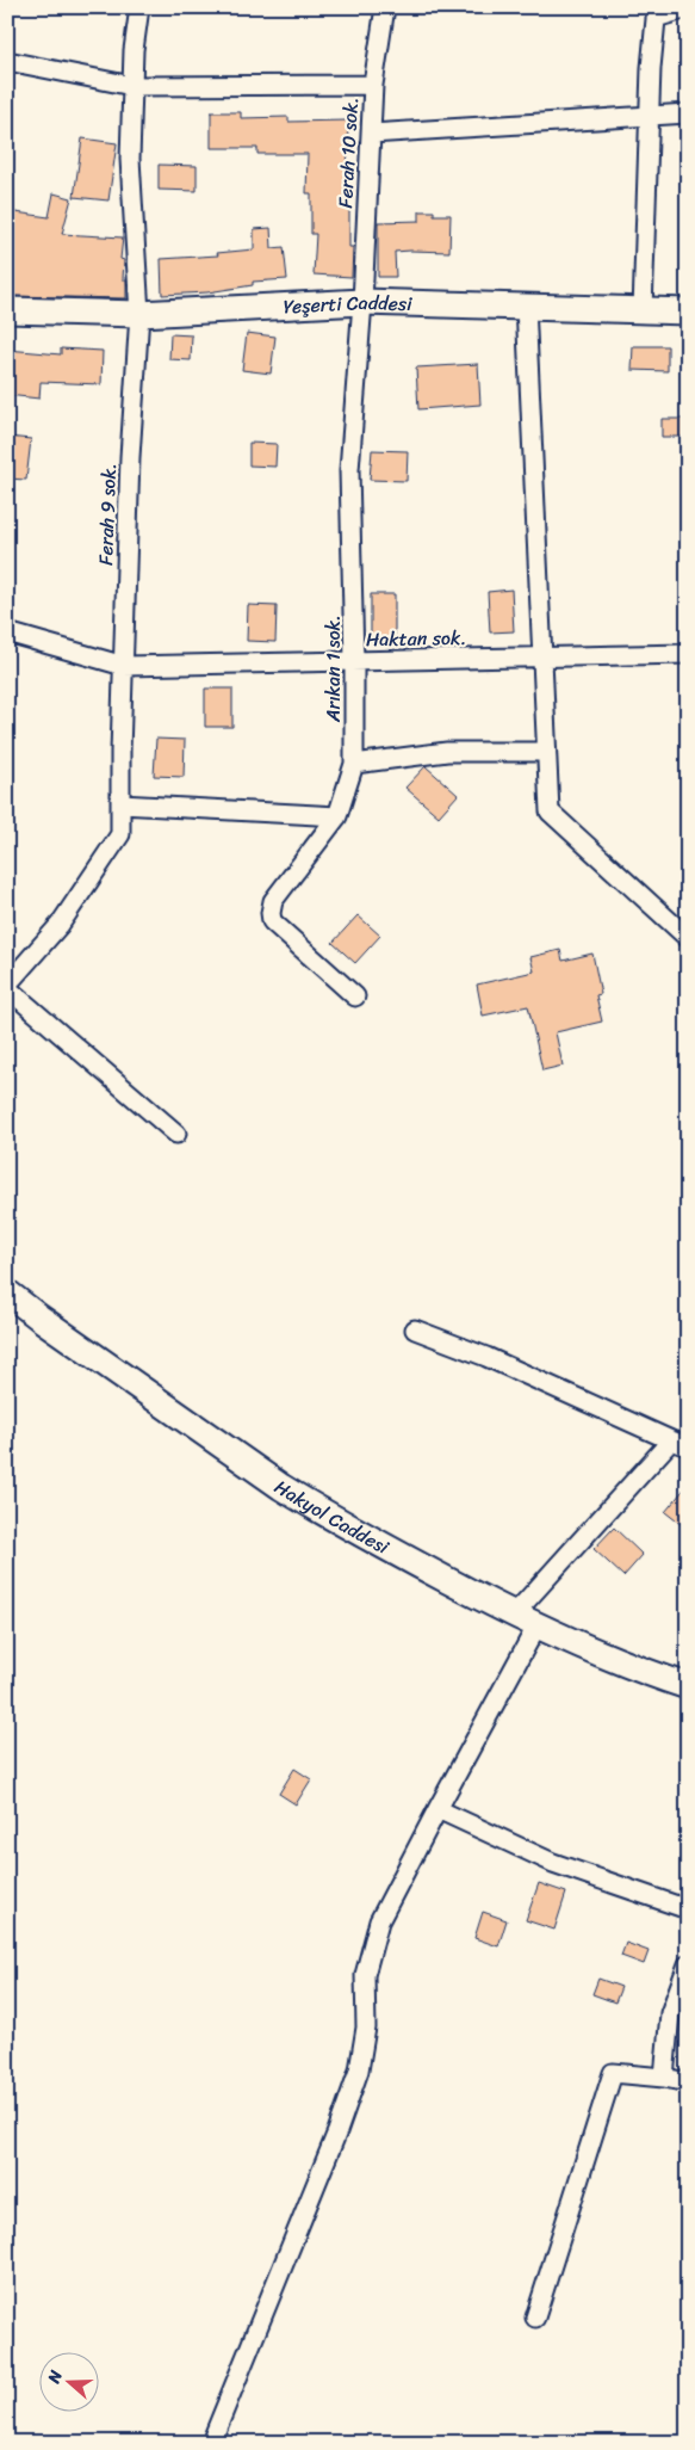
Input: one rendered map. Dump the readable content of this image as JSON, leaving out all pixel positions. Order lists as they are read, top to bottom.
{
  "streets": {
    "street": [
      "Ferah 10 sok.",
      "Yeşerti Caddesi",
      "Ferah 9 sok.",
      "Haktan sok.",
      "Arıkan 1 sok.",
      "Hakyol Caddesi"
    ]
  },
  "crossings": [
    ["Ferah 10 sok.", "Yeşerti Caddesi"],
    ["Ferah 10 sok.", "Arıkan 1 sok."],
    ["Yeşerti Caddesi", "Ferah 9 sok."],
    ["Yeşerti Caddesi", "Arıkan 1 sok."],
    ["Ferah 9 sok.", "Haktan sok."],
    ["Haktan sok.", "Arıkan 1 sok."]
  ],
  "north": "left"
}
